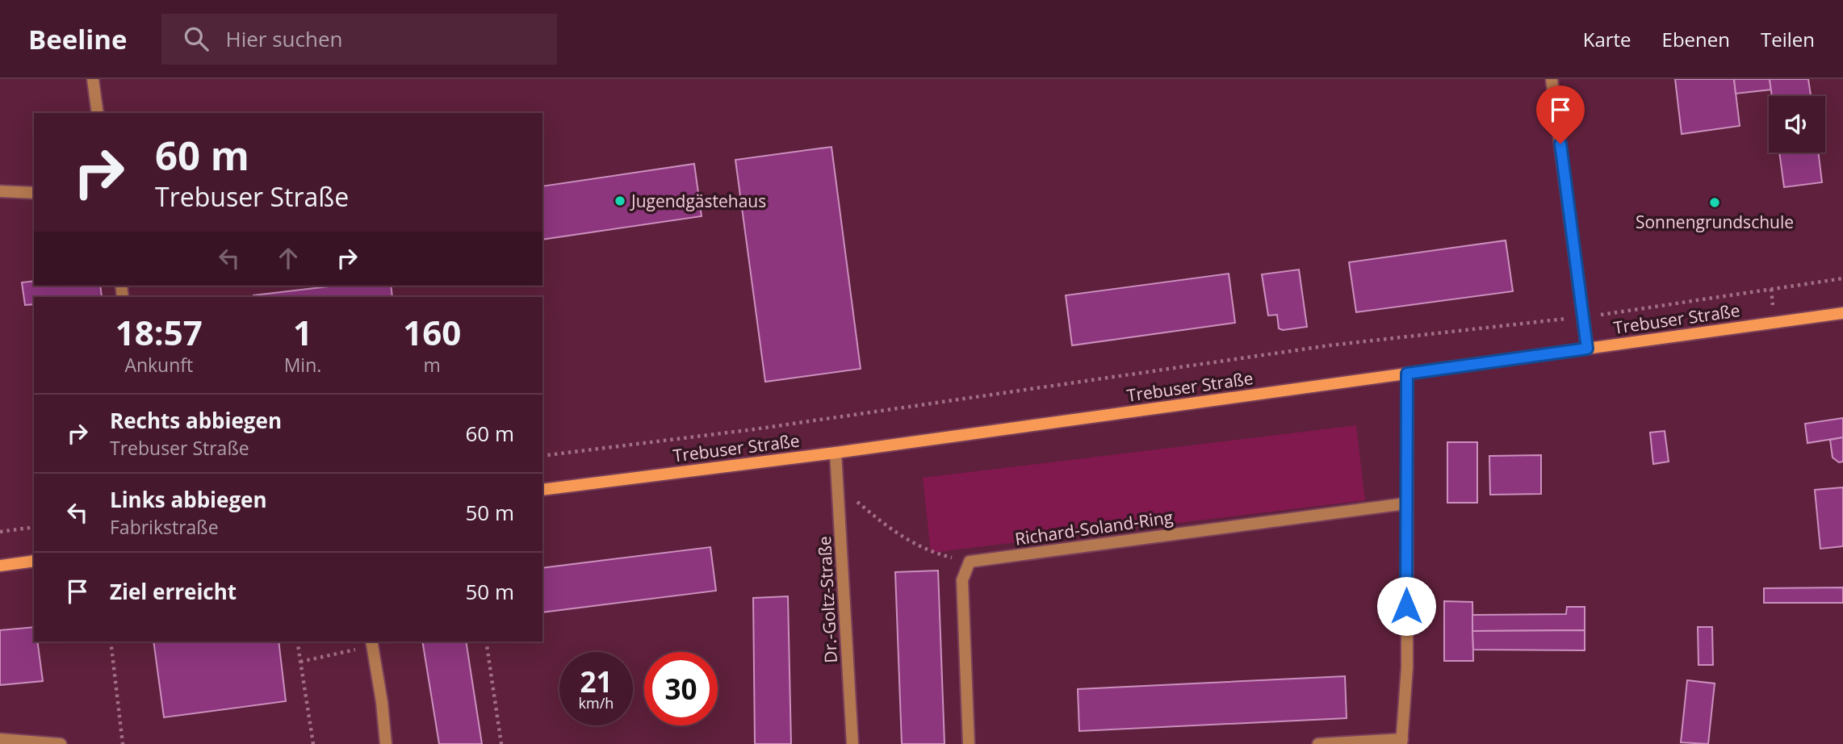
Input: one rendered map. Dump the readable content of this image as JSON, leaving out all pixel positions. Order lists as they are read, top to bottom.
{
  "streets": {
    "street": ["Trebuser Straße", "Richard-Soland-Ring", "Dr.-Goltz-Straße"]
  },
  "crossings": [
    ["Trebuser Straße", "Dr.-Goltz-Straße"]
  ],
  "places": ["Jugendgästehaus", "Sonnengrundschule"],
  "page": {
    "header": "Beeline",
    "search": "Hier suchen",
    "nav": ["Karte", "Ebenen", "Teilen"],
    "turn": ["60 m", "Trebuser Straße"],
    "eta": [
      "18:57",
      "Ankunft",
      "1",
      "Min.",
      "160",
      "m"
    ],
    "list": [
      {
        "name": "Rechts abbiegen",
        "note": "Trebuser Straße",
        "value": "60 m"
      },
      {
        "name": "Links abbiegen",
        "note": "Fabrikstraße",
        "value": "50 m"
      },
      {
        "name": "Ziel erreicht",
        "value": "50 m"
      }
    ],
    "speed": "21 km/h",
    "limit": "30"
  }
}
